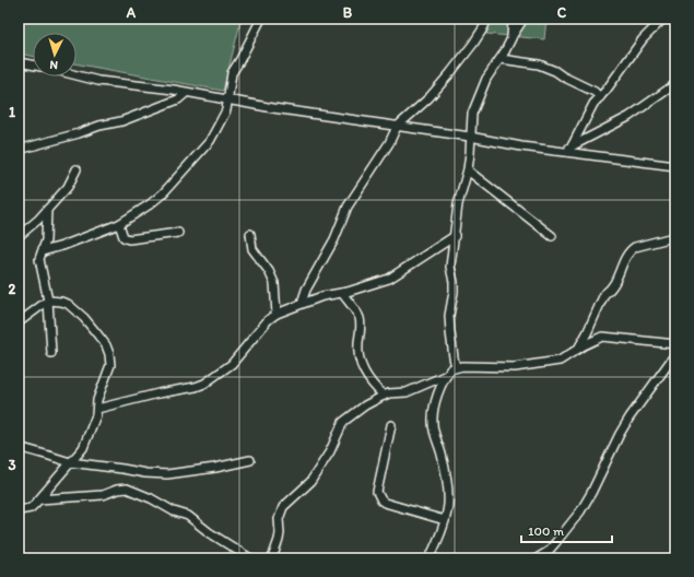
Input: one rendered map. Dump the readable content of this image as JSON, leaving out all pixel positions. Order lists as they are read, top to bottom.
{
  "scale_bar": "100 m",
  "north": "bottom",
  "grid": {
    "columns": ["A", "B", "C"],
    "rows": ["1", "2", "3"]
  }
}
